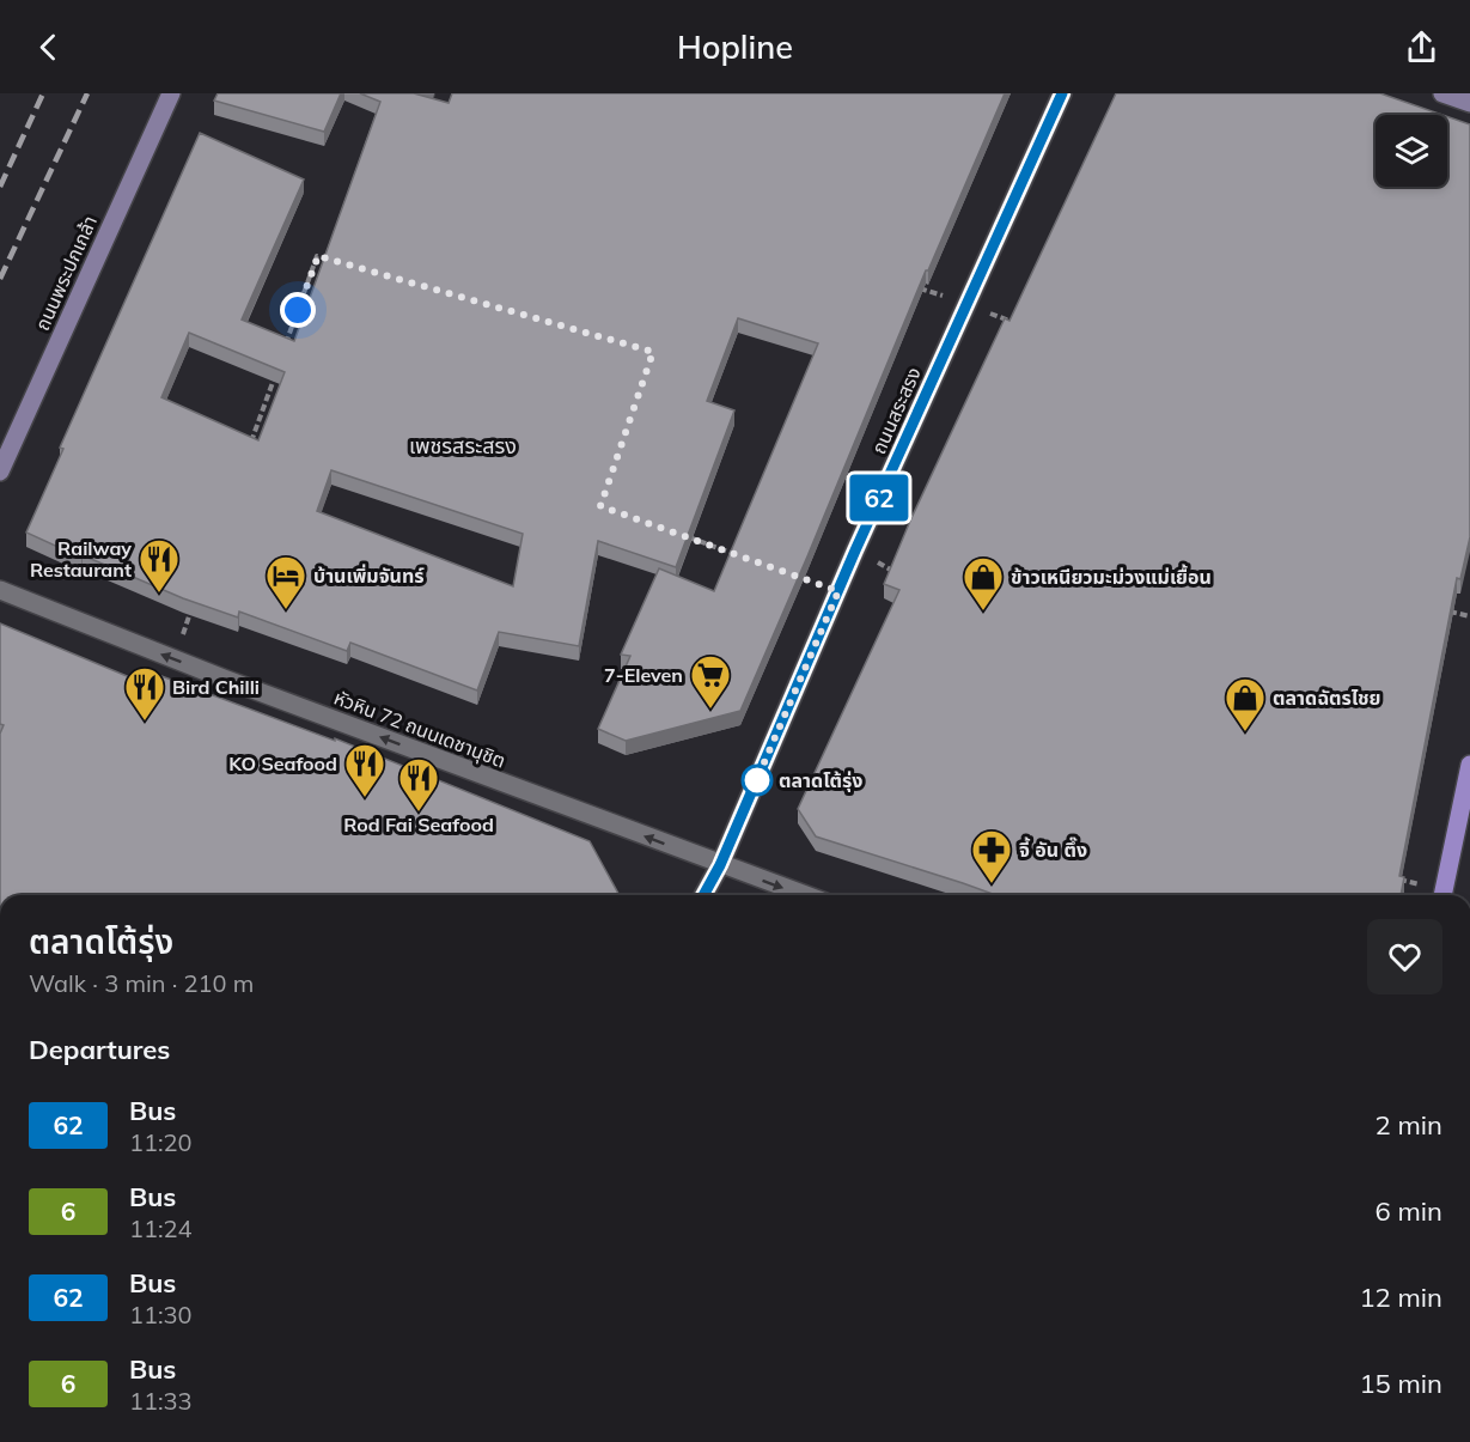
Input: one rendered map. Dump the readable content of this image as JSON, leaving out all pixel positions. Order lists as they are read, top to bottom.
{
  "streets": {
    "street": ["ถนนพระปกเกล้า", "ถนนสระสรง", "หัวหิน 72 ถนนเดชานุชิต"]
  },
  "crossings": [
    ["ถนนสระสรง", "หัวหิน 72 ถนนเดชานุชิต"]
  ],
  "districts": ["เพชรสระสรง"],
  "places": {
    "restaurant": [
      "Railway Restaurant",
      "Bird Chilli",
      "KO Seafood",
      "Rod Fai Seafood"
    ],
    "hotel": ["บ้านเพิ่มจันทร์"],
    "shop": ["ข้าวเหนียวมะม่วงแม่เยื้อน", "ตลาดฉัตรไชย"],
    "supermarket": ["7-Eleven"],
    "other": ["ตลาดโต้รุ่ง"],
    "pharmacy": ["จี้ อัน ตึ๊ง"]
  },
  "lines": ["bus line 62"],
  "page": {
    "header": "Hopline",
    "on_map": "62",
    "heading": [
      ["ตลาดโต้รุ่ง", "Walk · 3 min · 210 m"],
      "Departures"
    ],
    "list": [
      {
        "mark": "62",
        "name": "Bus",
        "note": "11:20",
        "value": "2 min"
      },
      {
        "mark": "6",
        "name": "Bus",
        "note": "11:24",
        "value": "6 min"
      },
      {
        "mark": "62",
        "name": "Bus",
        "note": "11:30",
        "value": "12 min"
      },
      {
        "mark": "6",
        "name": "Bus",
        "note": "11:33",
        "value": "15 min"
      }
    ]
  }
}
